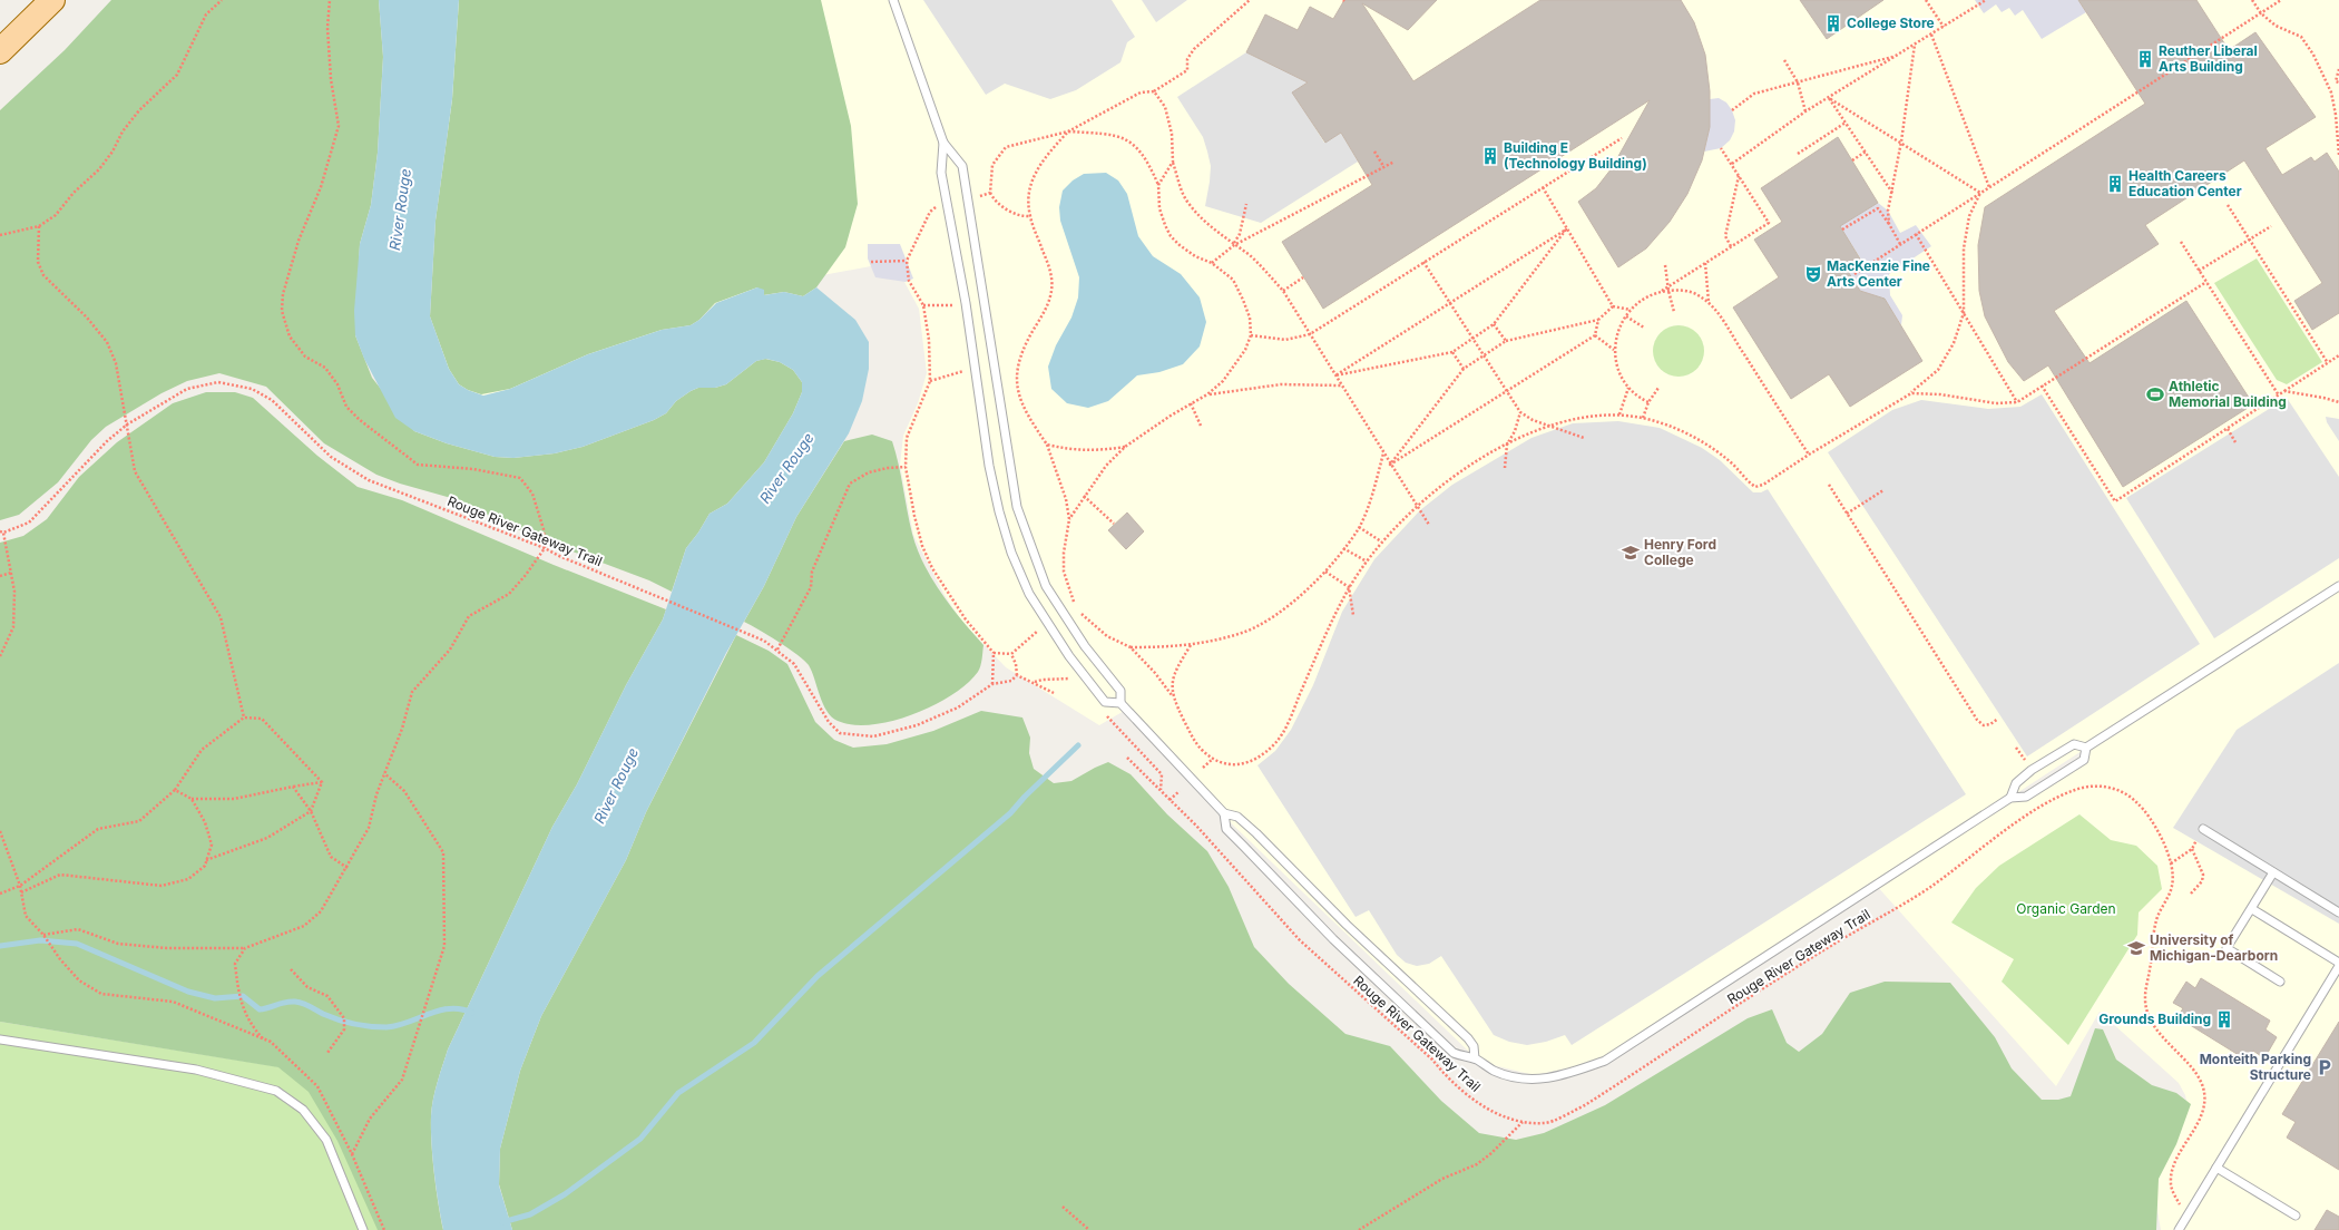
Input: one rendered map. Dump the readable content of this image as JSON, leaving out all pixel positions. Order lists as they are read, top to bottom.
{
  "streets": {
    "path": ["Rouge River Gateway Trail"]
  },
  "water": ["River Rouge"],
  "parks": ["Organic Garden"],
  "places": {
    "building": [
      "College Store",
      "Reuther Liberal Arts Building",
      "Building E (Technology Building)",
      "Health Careers Education Center",
      "Grounds Building"
    ],
    "theatre": ["MacKenzie Fine Arts Center"],
    "sports": ["Athletic Memorial Building"],
    "school or university": ["Henry Ford College", "University of Michigan-Dearborn"],
    "parking": ["Monteith Parking Structure"]
  }
}
